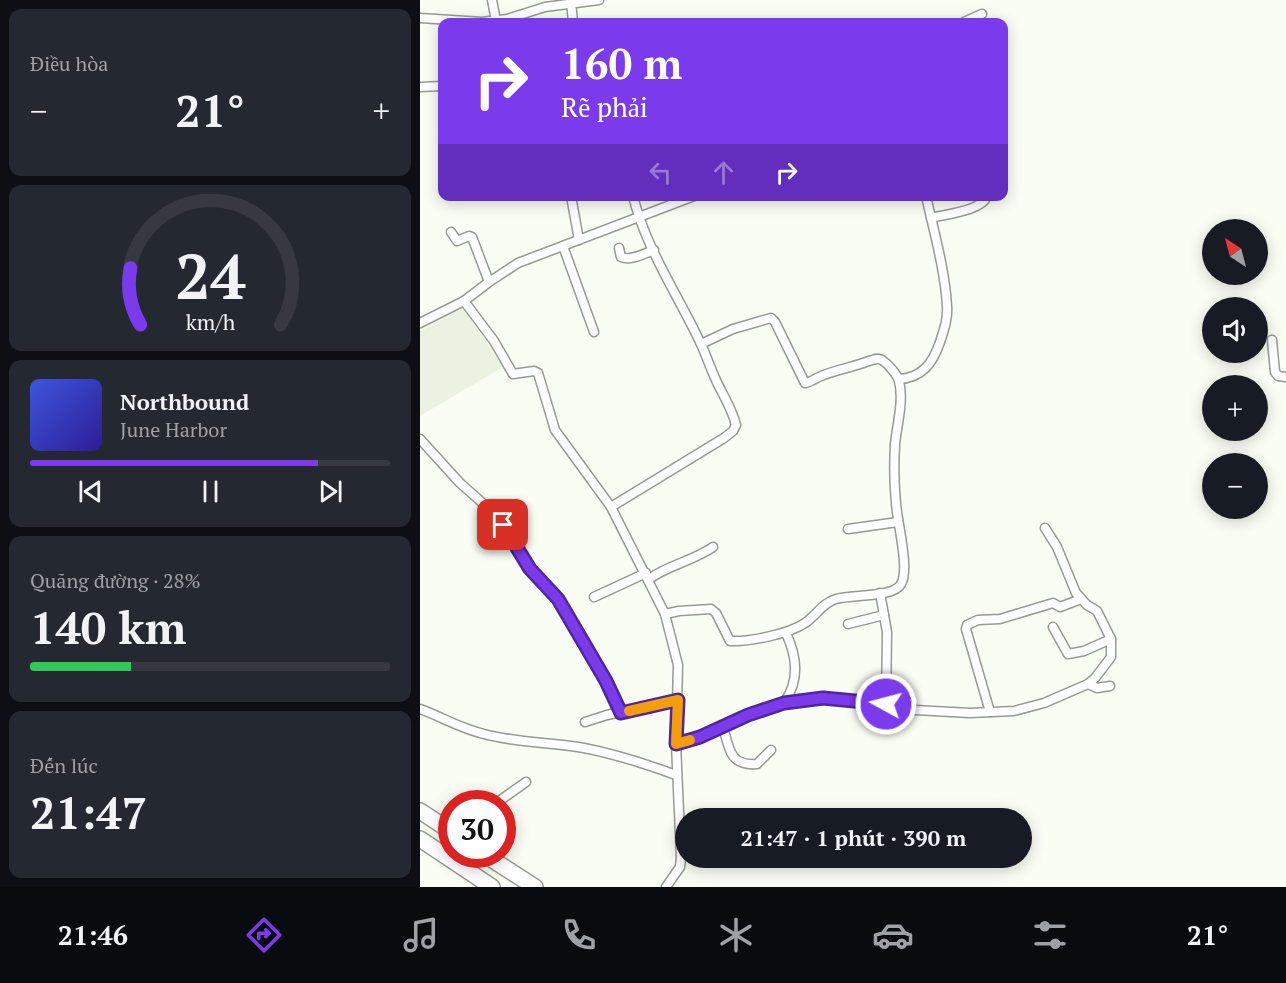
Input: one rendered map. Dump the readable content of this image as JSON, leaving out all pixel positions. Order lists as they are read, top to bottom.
{
  "north": "top left",
  "page": {
    "tile": [
      "Điều hòa",
      ["Quãng đường · 28%", "140 km"],
      ["Đến lúc", "21:47"]
    ],
    "turn": ["160 m", "Rẽ phải"],
    "heat": ["−", "21°", "+"],
    "map_buttons": ["+", "−"],
    "song": ["Northbound", "June Harbor"],
    "limit": "30",
    "trip": "21:47 · 1 phút · 390 m",
    "tabs": ["21:46", "21°"],
    "gauge": ["24", "km/h"]
  }
}
